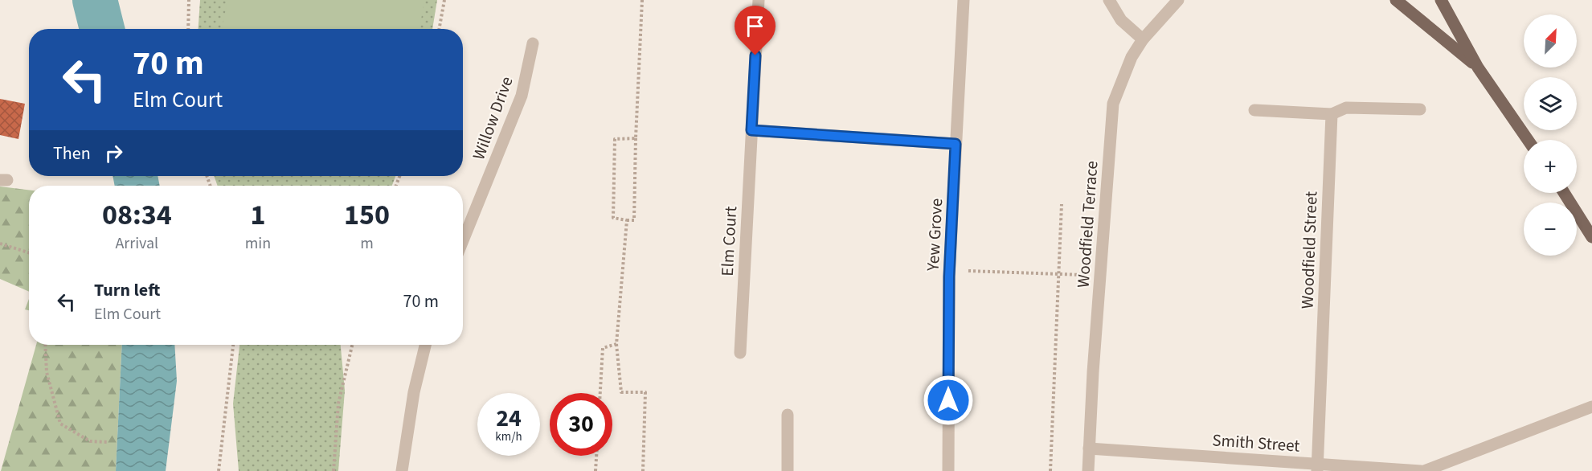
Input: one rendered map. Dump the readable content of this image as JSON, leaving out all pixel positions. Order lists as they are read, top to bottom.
{
  "streets": {
    "street": [
      "Willow Drive",
      "Woodfield Terrace",
      "Yew Grove",
      "Elm Court",
      "Woodfield Street",
      "Smith Street"
    ]
  },
  "crossings": [
    ["Woodfield Terrace", "Smith Street"],
    ["Woodfield Street", "Smith Street"]
  ],
  "north": "top right",
  "page": {
    "map_buttons": ["+", "−"],
    "turn": ["70 m", "Elm Court"],
    "then": "Then",
    "eta": [
      "08:34",
      "Arrival",
      "1",
      "min",
      "150",
      "m"
    ],
    "list": [
      {
        "name": "Turn left",
        "note": "Elm Court",
        "value": "70 m"
      }
    ],
    "speed": "24 km/h",
    "limit": "30"
  }
}
